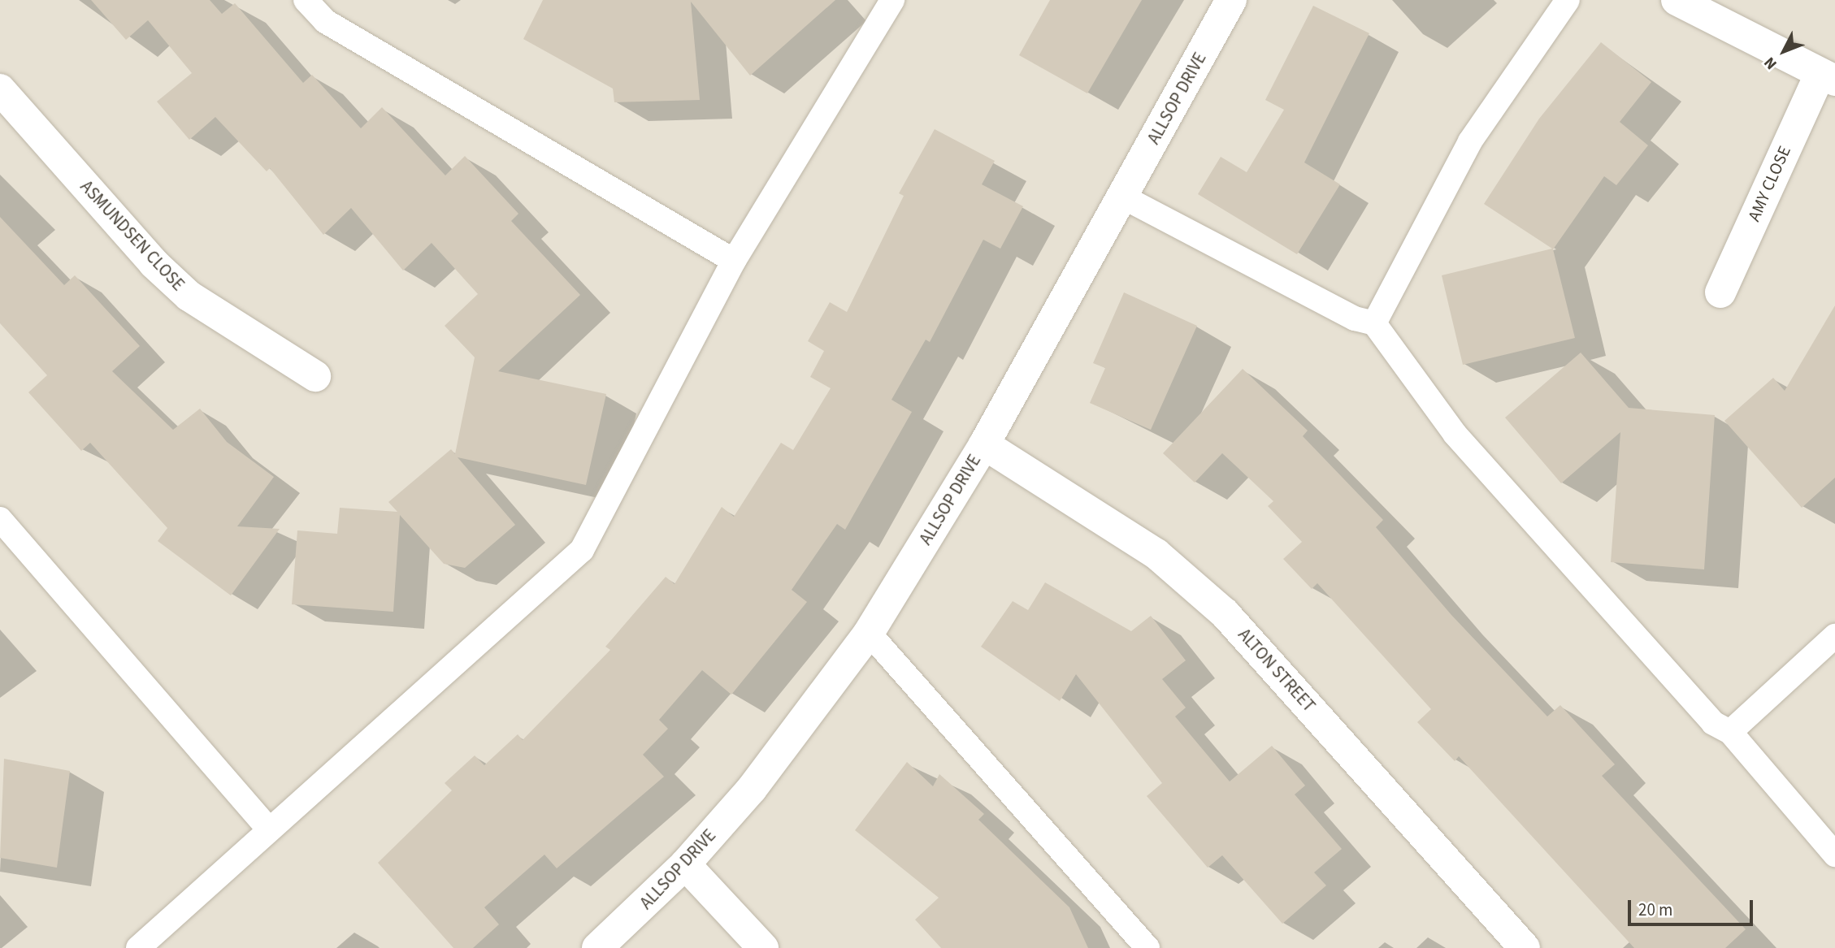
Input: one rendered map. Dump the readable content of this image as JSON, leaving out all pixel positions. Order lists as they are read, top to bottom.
{
  "streets": {
    "street": [
      "ALLSOP DRIVE",
      "AMY CLOSE",
      "ASMUNDSEN CLOSE",
      "ALTON STREET"
    ]
  },
  "crossings": [
    ["ALLSOP DRIVE", "ALTON STREET"]
  ],
  "scale_bar": "20 m",
  "north": "bottom left"
}
